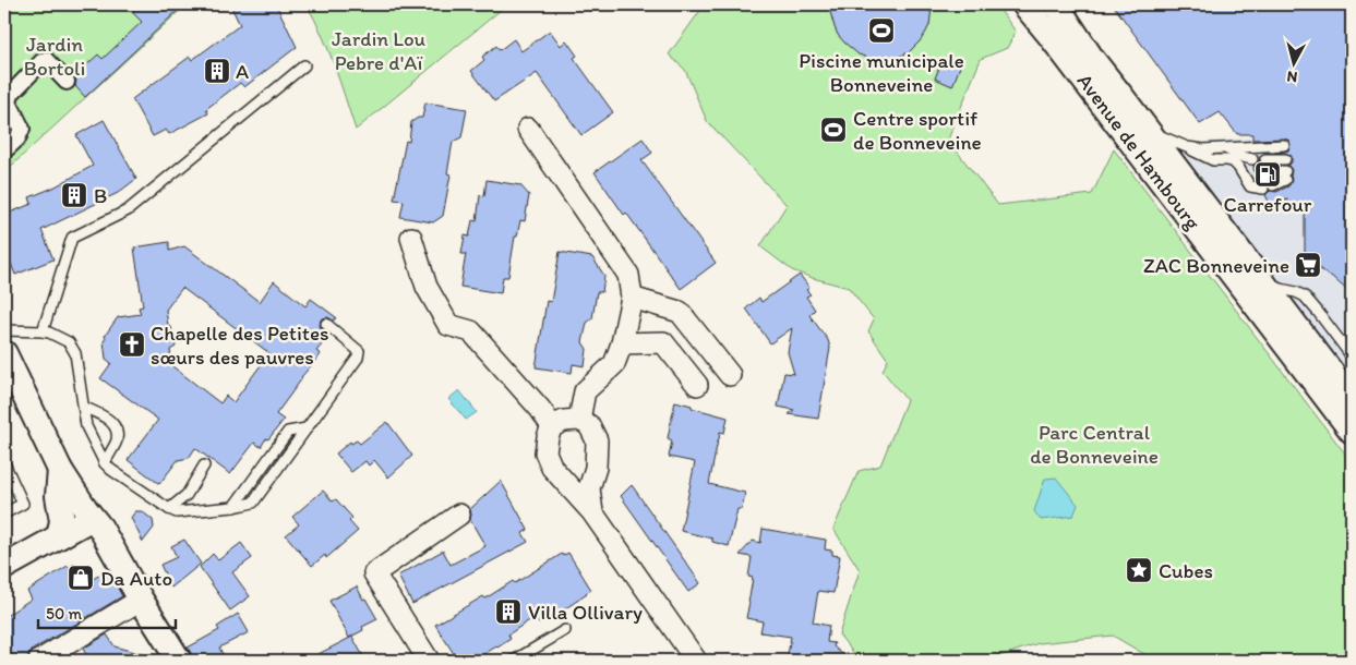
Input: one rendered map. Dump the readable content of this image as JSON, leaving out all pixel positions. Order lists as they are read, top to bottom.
{
  "streets": {
    "street": ["Avenue de Hambourg"]
  },
  "parks": ["Jardin Lou Pebre d'Aï", "Jardin Bortoli", "Parc Central de Bonneveine"],
  "places": {
    "sports": ["Piscine municipale Bonneveine", "Centre sportif de Bonneveine"],
    "building": ["A", "B", "Villa Ollivary"],
    "fuel station": ["Carrefour"],
    "supermarket": ["ZAC Bonneveine"],
    "church": ["Chapelle des Petites sœurs des pauvres"],
    "place": ["Cubes"],
    "shop": ["Da Auto"]
  },
  "scale_bar": "50 m",
  "north": "bottom"
}
